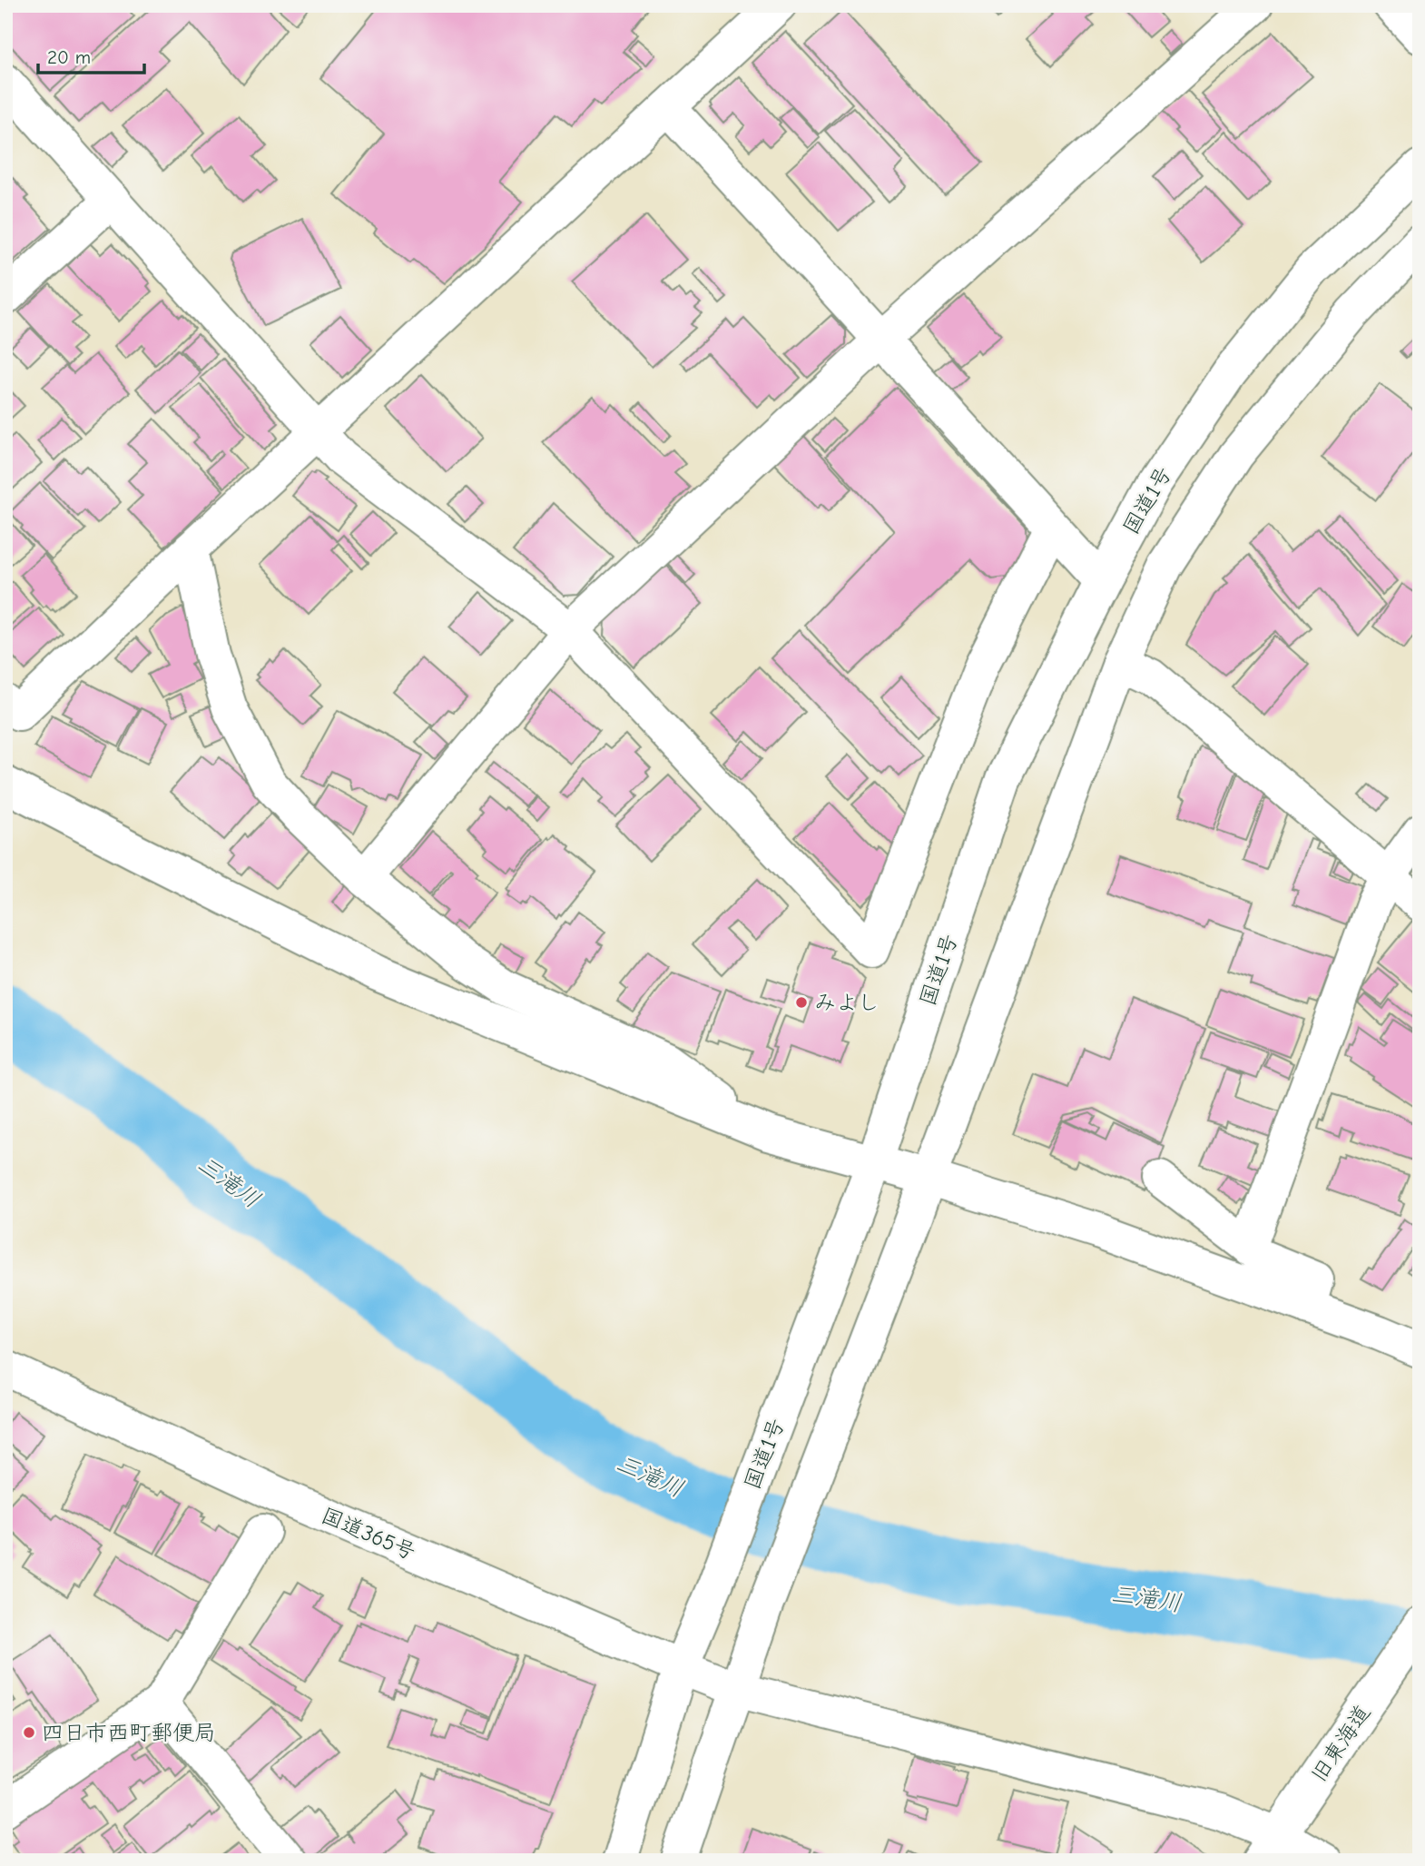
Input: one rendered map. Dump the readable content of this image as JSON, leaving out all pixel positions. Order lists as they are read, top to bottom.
{
  "streets": {
    "main road": ["国道1号", "国道365号", "旧東海道"]
  },
  "crossings": [
    ["国道1号", "国道365号"],
    ["国道365号", "旧東海道"]
  ],
  "water": ["三滝川"],
  "places": ["みよし", "四日市西町郵便局"],
  "scale_bar": "20 m"
}
